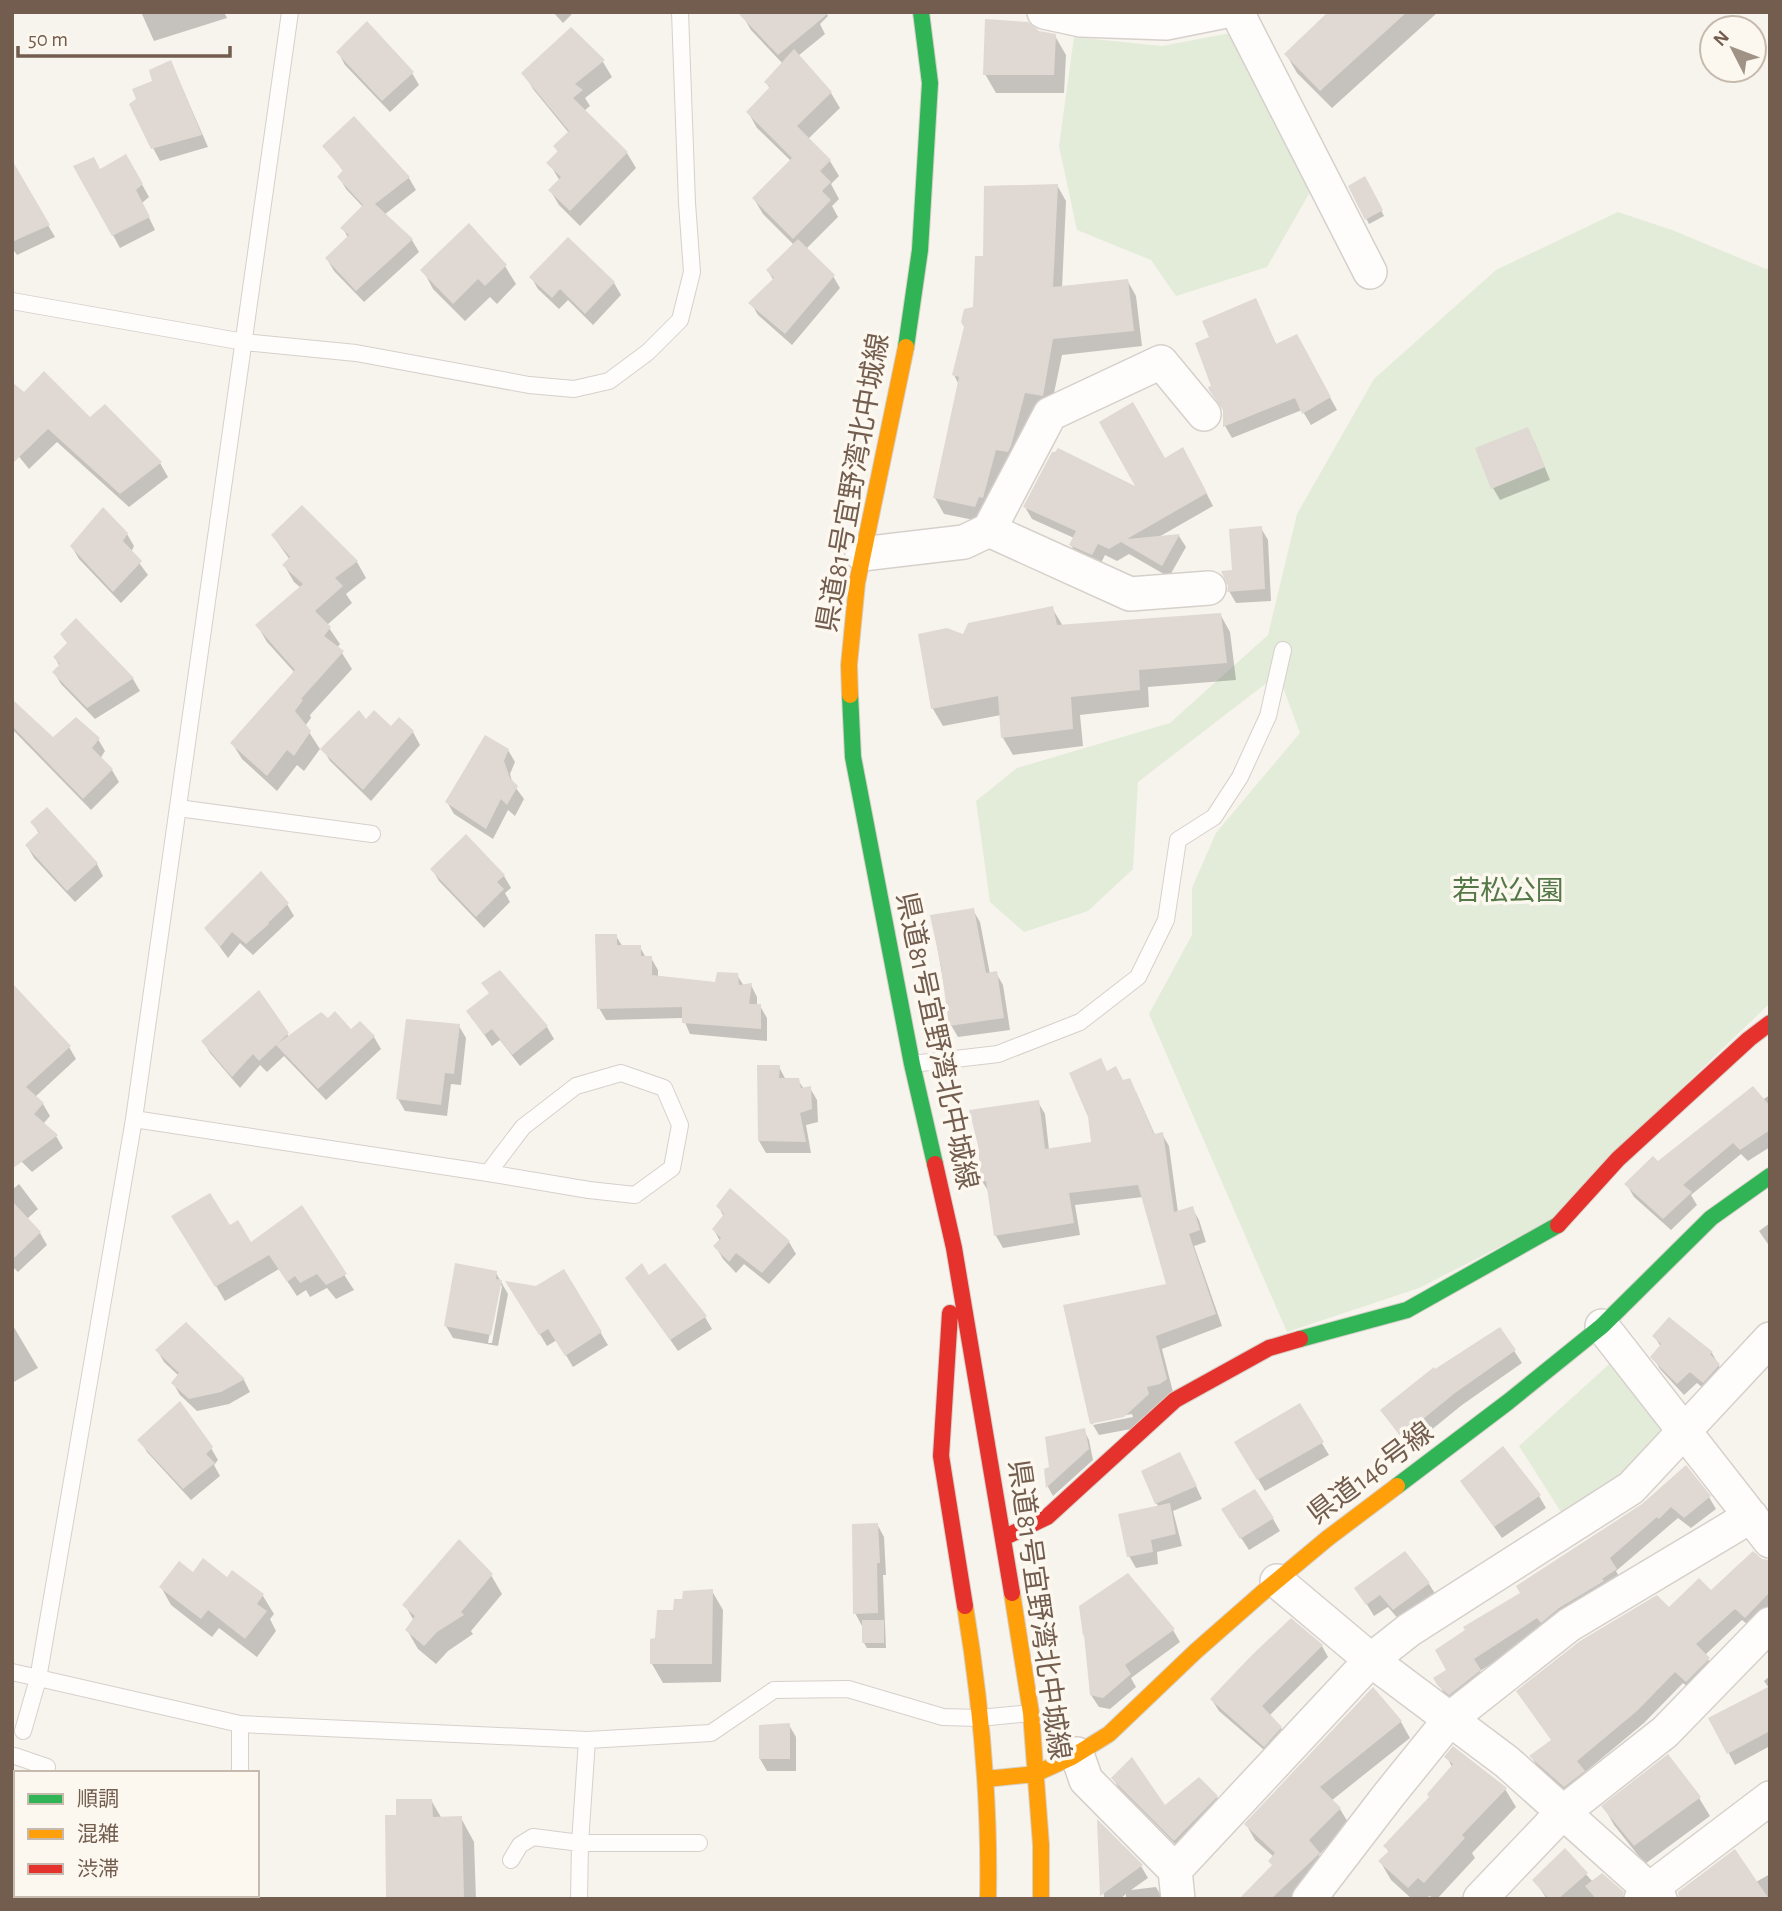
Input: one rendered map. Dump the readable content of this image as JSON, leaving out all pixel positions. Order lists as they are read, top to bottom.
{
  "streets": {
    "main road": ["県道81号宜野湾北中城線", "県道146号線"]
  },
  "crossings": [
    ["県道81号宜野湾北中城線", "県道146号線"]
  ],
  "parks": ["若松公園"],
  "legend": ["順調", "混雑", "渋滞"],
  "scale_bar": "50 m",
  "north": "top left"
}
